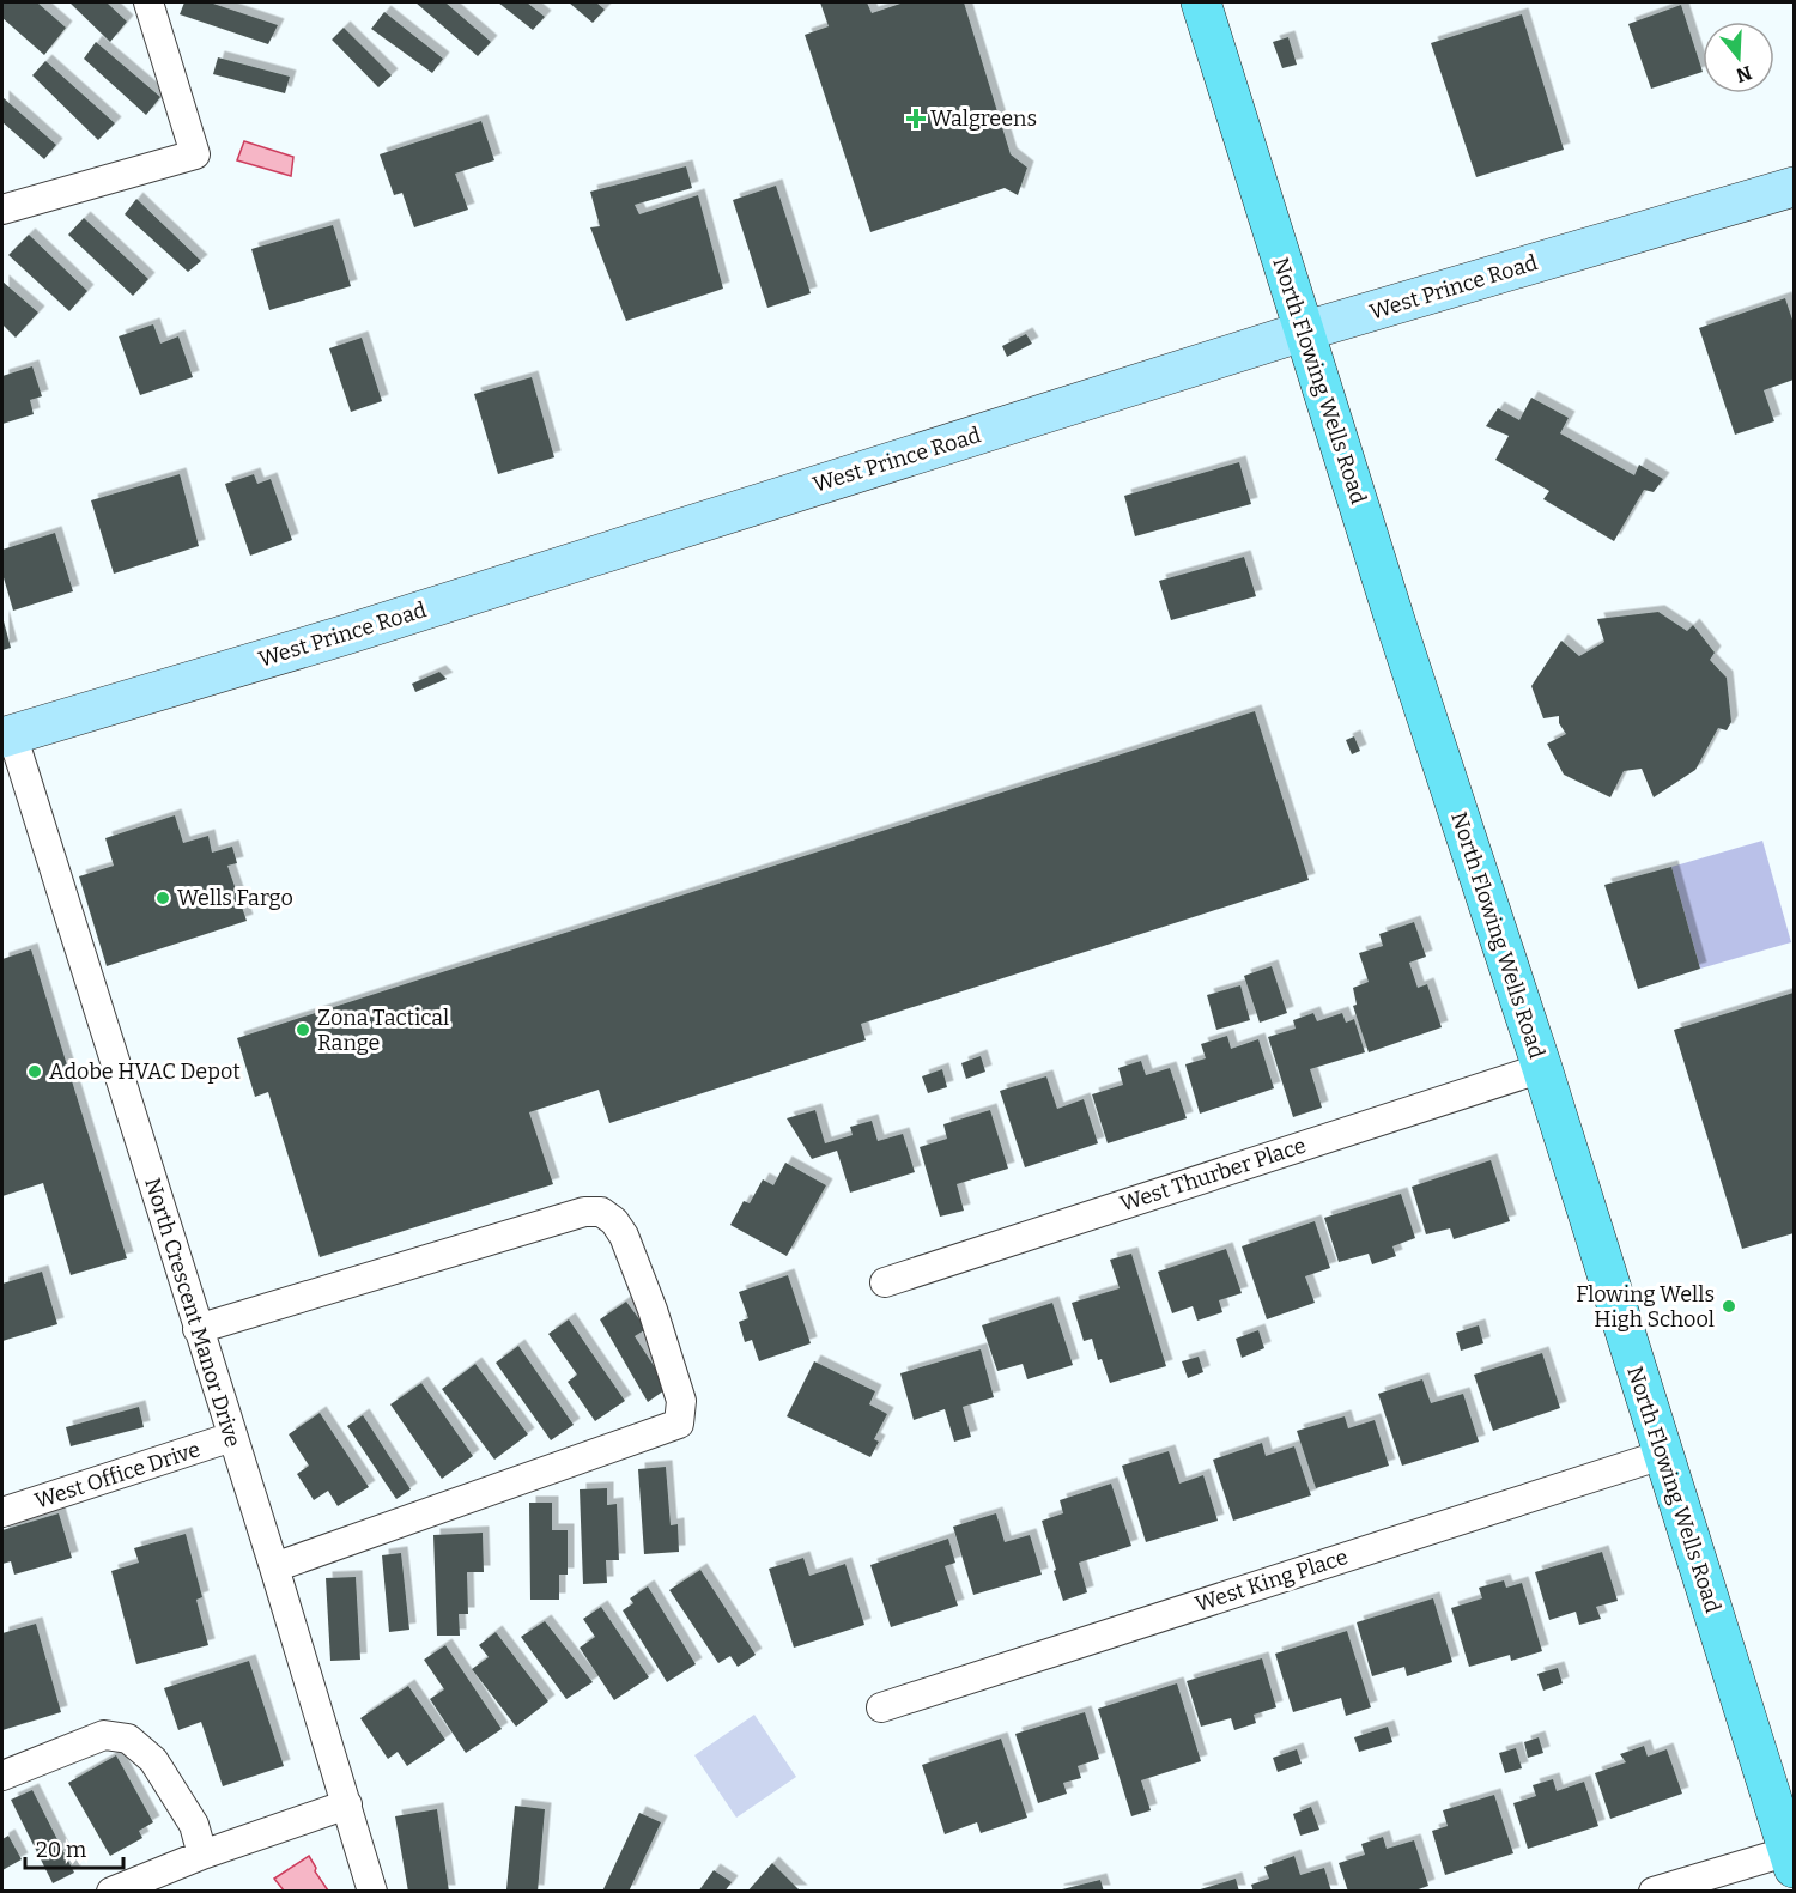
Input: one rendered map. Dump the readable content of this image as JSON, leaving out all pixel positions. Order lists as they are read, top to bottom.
{
  "streets": {
    "main road": ["West Prince Road", "North Flowing Wells Road"],
    "street": [
      "West Thurber Place",
      "North Crescent Manor Drive",
      "West Office Drive",
      "West King Place"
    ]
  },
  "crossings": [
    ["West Prince Road", "North Flowing Wells Road"],
    ["West Prince Road", "North Crescent Manor Drive"],
    ["North Flowing Wells Road", "West Thurber Place"],
    ["North Flowing Wells Road", "West King Place"],
    ["North Crescent Manor Drive", "West Office Drive"]
  ],
  "places": {
    "health": ["Walgreens"],
    "other": [
      "Wells Fargo",
      "Zona Tactical Range",
      "Adobe HVAC Depot",
      "Flowing Wells High School"
    ]
  },
  "scale_bar": "20 m",
  "north": "bottom"
}
